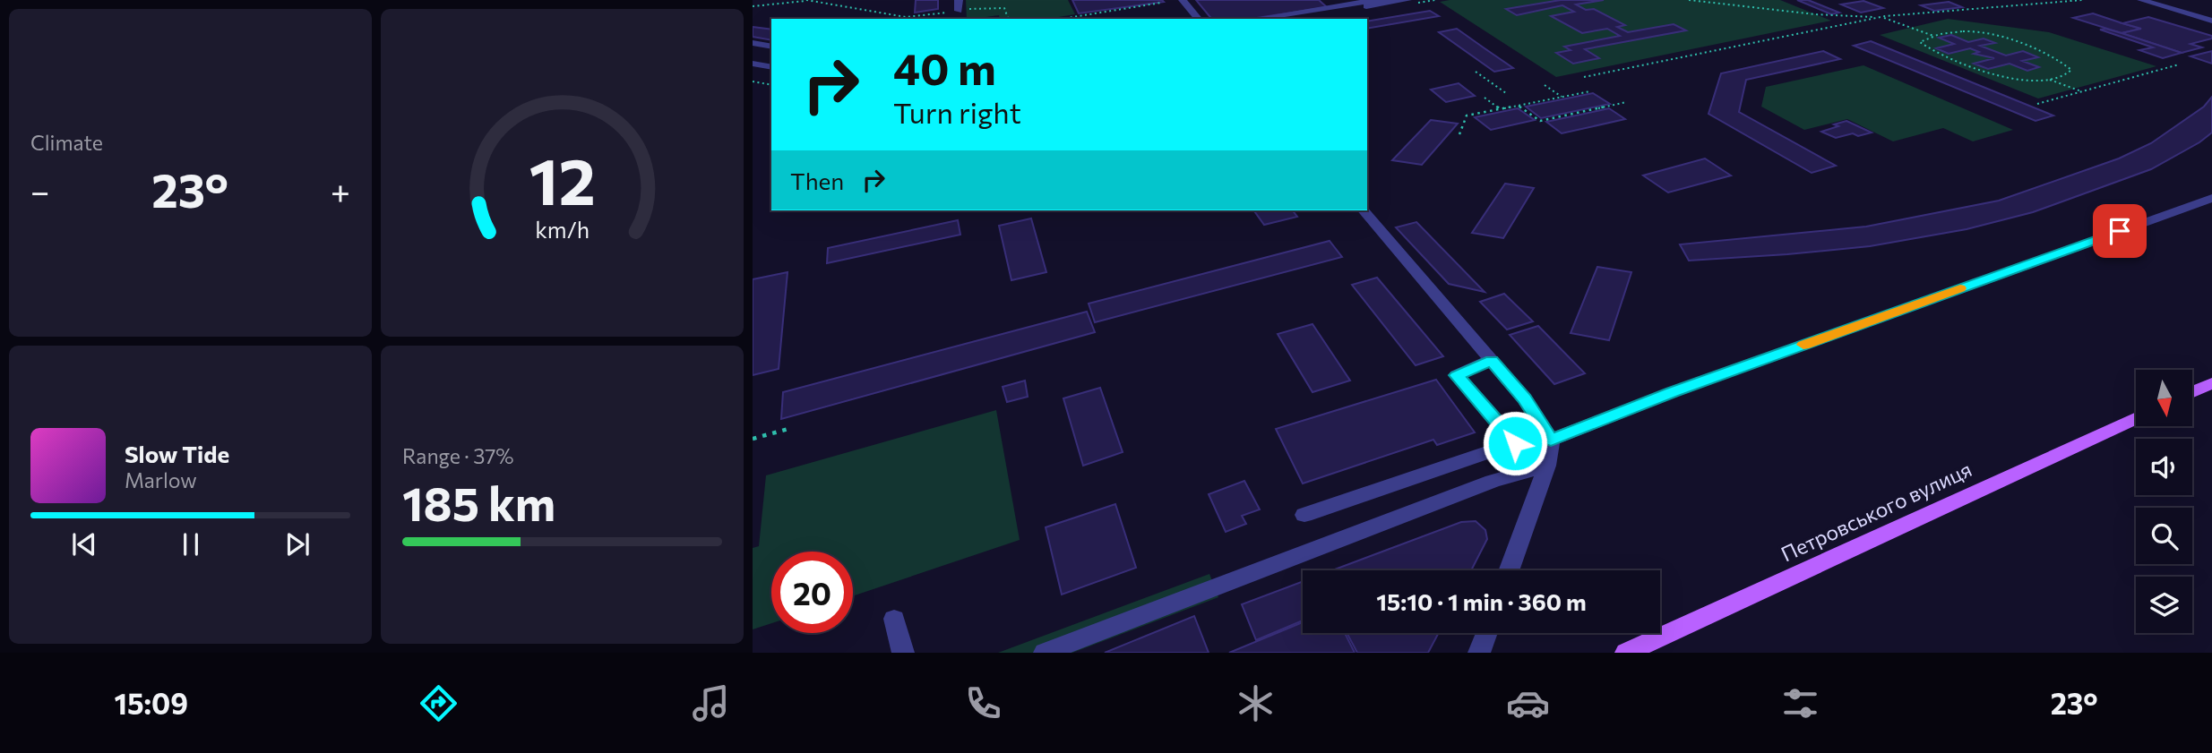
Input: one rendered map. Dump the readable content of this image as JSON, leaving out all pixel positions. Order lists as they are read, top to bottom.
{
  "streets": {
    "main road": ["Петровського вулиця"]
  },
  "north": "bottom",
  "page": {
    "tile": [
      "Climate",
      ["Range · 37%", "185 km"]
    ],
    "turn": ["40 m", "Turn right"],
    "then": "Then",
    "heat": ["−", "23°", "+"],
    "song": ["Slow Tide", "Marlow"],
    "limit": "20",
    "trip": "15:10 · 1 min · 360 m",
    "tabs": ["15:09", "23°"],
    "gauge": ["12", "km/h"]
  }
}
